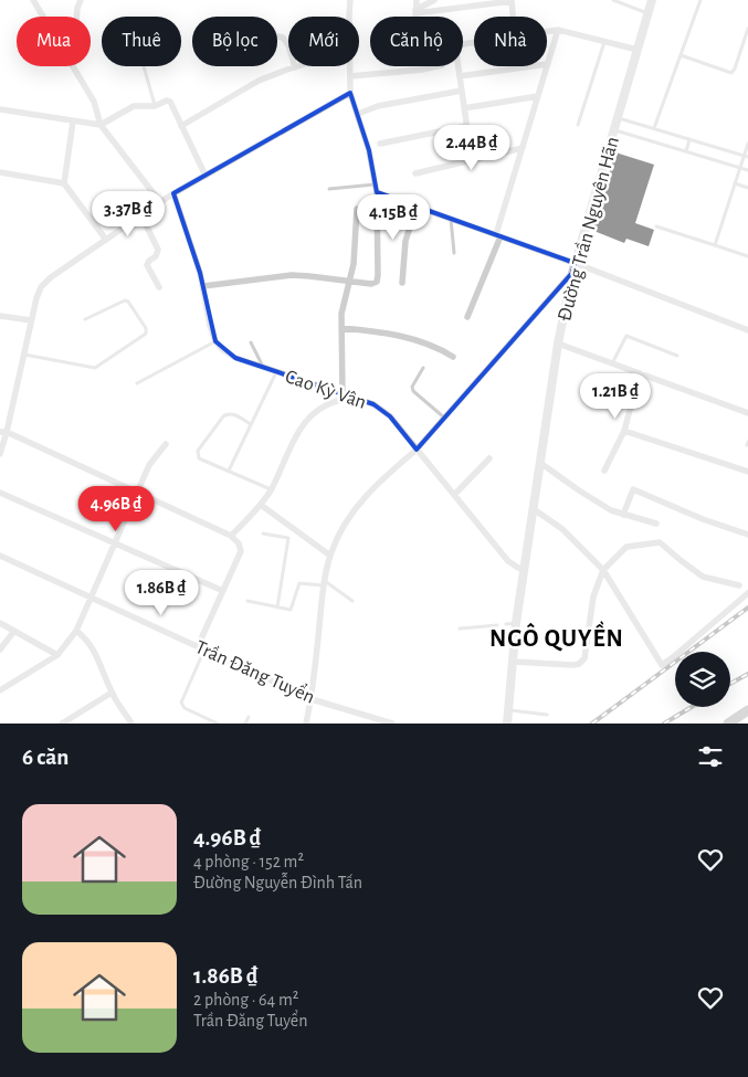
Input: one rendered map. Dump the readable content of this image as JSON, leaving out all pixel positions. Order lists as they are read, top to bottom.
{
  "streets": {
    "street": ["Đường Trần Nguyên Hãn", "Cao Kỳ Vân", "Trần Đăng Tuyển"]
  },
  "crossings": [
    ["Đường Trần Nguyên Hãn", "Cao Kỳ Vân"]
  ],
  "districts": ["NGÔ QUYỀN"],
  "page": {
    "chip": [
      "Mua",
      "Thuê",
      "Bộ lọc",
      "Mới",
      "Căn hộ",
      "Nhà"
    ],
    "price": [
      "2.44B ₫",
      "3.37B ₫",
      "4.15B ₫",
      "1.21B ₫",
      "4.96B ₫",
      "1.86B ₫"
    ],
    "heading": "6 căn",
    "list": [
      {
        "name": "4.96B ₫",
        "note": "4 phòng · 152 m² · Đường Nguyễn Đình Tấn"
      },
      {
        "name": "1.86B ₫",
        "note": "2 phòng · 64 m² · Trần Đăng Tuyển"
      }
    ]
  }
}
